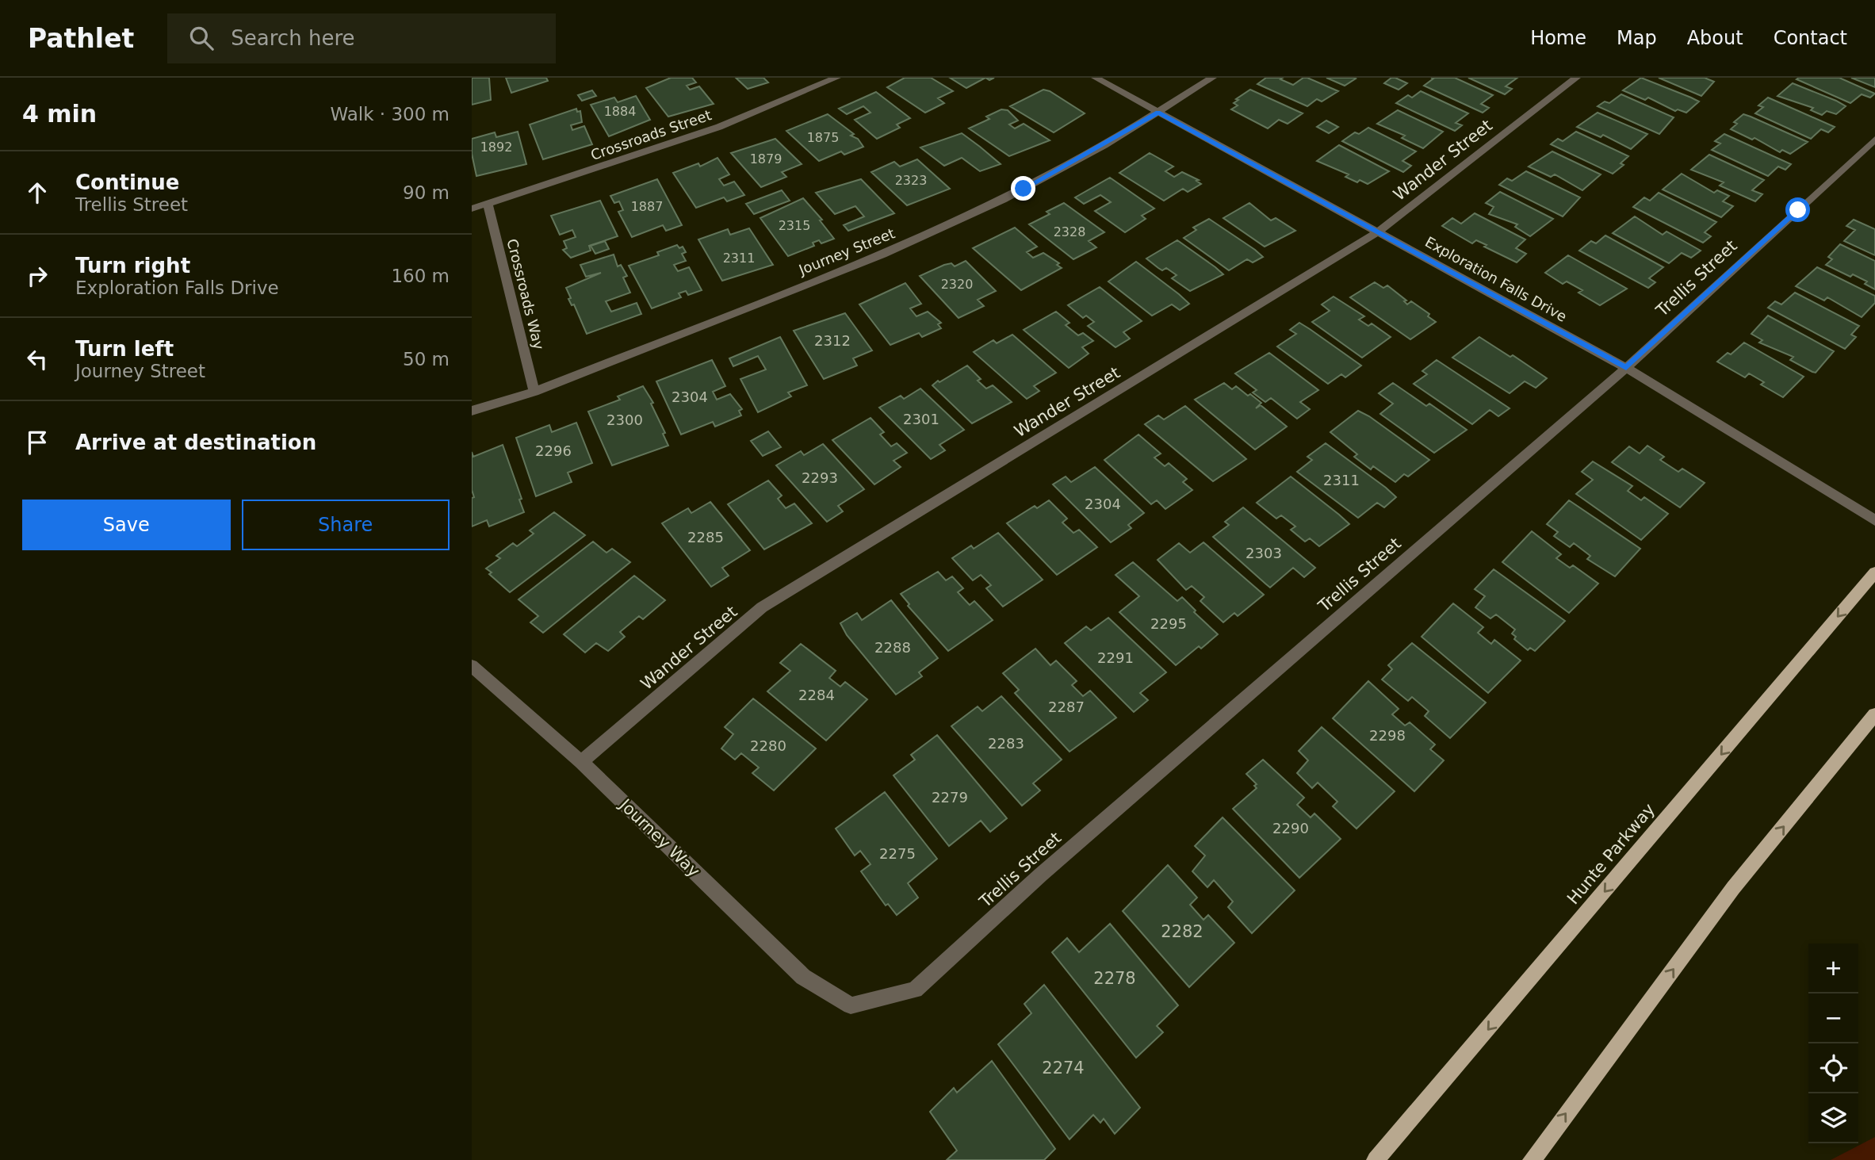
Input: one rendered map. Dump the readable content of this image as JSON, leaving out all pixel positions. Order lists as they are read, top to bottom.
{
  "streets": {
    "main road": ["Hunte Parkway"],
    "street": [
      "Crossroads Street",
      "Wander Street",
      "Journey Street",
      "Trellis Street",
      "Exploration Falls Drive",
      "Crossroads Way",
      "Journey Way"
    ]
  },
  "crossings": [
    ["Crossroads Street", "Crossroads Way"],
    ["Wander Street", "Exploration Falls Drive"],
    ["Wander Street", "Journey Way"],
    ["Journey Street", "Exploration Falls Drive"],
    ["Journey Street", "Crossroads Way"],
    ["Trellis Street", "Exploration Falls Drive"],
    ["Trellis Street", "Journey Way"]
  ],
  "house_numbers": [
    "1884",
    "1875",
    "1892",
    "1879",
    "2323",
    "1887",
    "2315",
    "2328",
    "2311",
    "2320",
    "2312",
    "2304",
    "2301",
    "2300",
    "2296",
    "2293",
    "2311",
    "2304",
    "2285",
    "2303",
    "2295",
    "2288",
    "2291",
    "2284",
    "2287",
    "2298",
    "2283",
    "2280",
    "2279",
    "2290",
    "2275",
    "2282",
    "2278",
    "2274"
  ],
  "page": {
    "header": "Pathlet",
    "search": "Search here",
    "nav": [
      "Home",
      "Map",
      "About",
      "Contact"
    ],
    "heading": ["4 min", "Walk · 300 m"],
    "list": [
      ["Continue", "Trellis Street", "90 m"],
      ["Turn right", "Exploration Falls Drive", "160 m"],
      ["Turn left", "Journey Street", "50 m"],
      "Arrive at destination"
    ],
    "buttons": ["Save", "Share"],
    "map_buttons": ["+", "−"]
  }
}
